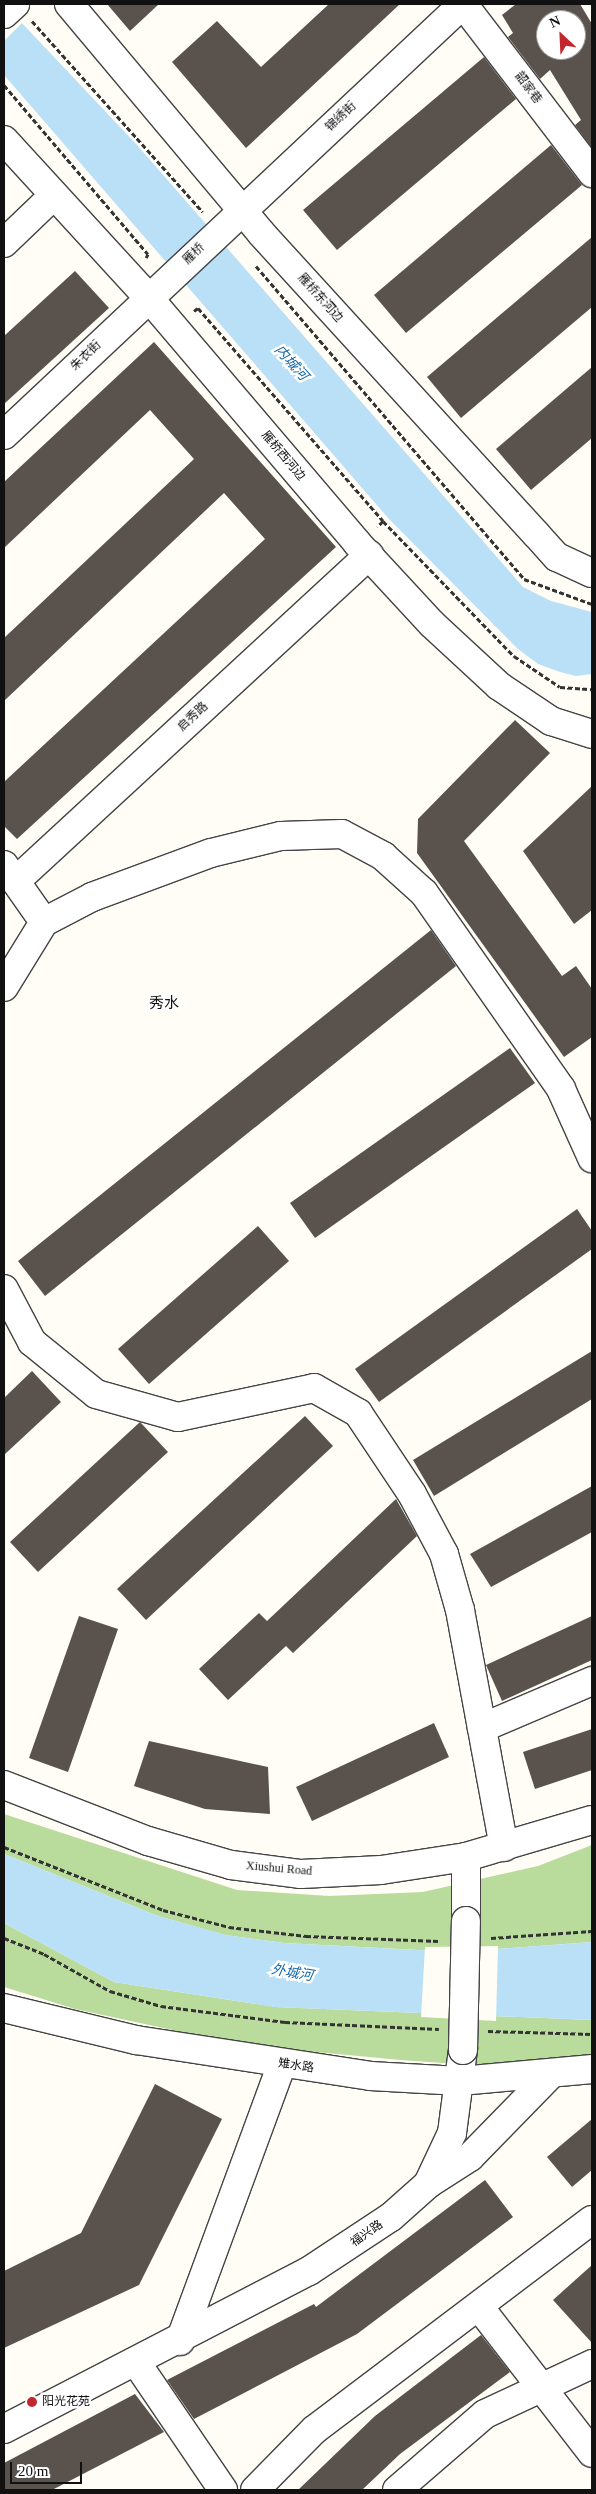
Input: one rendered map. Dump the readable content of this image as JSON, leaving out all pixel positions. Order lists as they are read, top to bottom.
{
  "streets": {
    "street": [
      "韶家巷",
      "锦绣街",
      "雁桥",
      "雁桥东河边",
      "朱衣街",
      "雁桥西河边",
      "启秀路",
      "Xiushui Road",
      "雉水路",
      "福兴路"
    ]
  },
  "crossings": [
    ["韶家巷", "锦绣街"],
    ["锦绣街", "雁桥"],
    ["锦绣街", "雁桥东河边"],
    ["雁桥", "朱衣街"],
    ["朱衣街", "雁桥西河边"],
    ["雁桥西河边", "启秀路"],
    ["Xiushui Road", "福兴路"],
    ["雉水路", "福兴路"]
  ],
  "districts": ["秀水"],
  "water": ["内城河", "外城河"],
  "places": ["阳光花苑"],
  "scale_bar": "20 m",
  "north": "top left"
}
